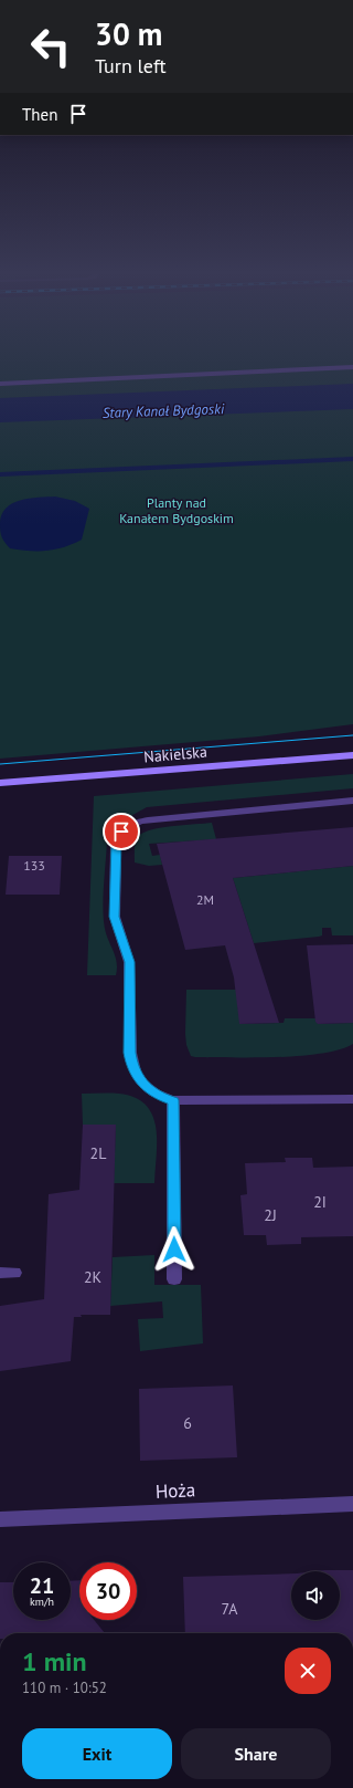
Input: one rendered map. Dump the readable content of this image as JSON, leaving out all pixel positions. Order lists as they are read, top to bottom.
{
  "streets": {
    "main road": ["Nakielska"],
    "street": ["Hoża"]
  },
  "water": ["Stary Kanał Bydgoski"],
  "parks": ["Planty nad Kanałem Bydgoskim"],
  "house_numbers": [
    "133",
    "2M",
    "2L",
    "2I",
    "2J",
    "2K",
    "6",
    "7A"
  ],
  "page": {
    "turn": ["30 m", "Turn left"],
    "then": "Then",
    "speed": "21 km/h",
    "limit": "30",
    "heading": ["1 min", "110 m · 10:52"],
    "buttons": ["Exit", "Share"]
  }
}
